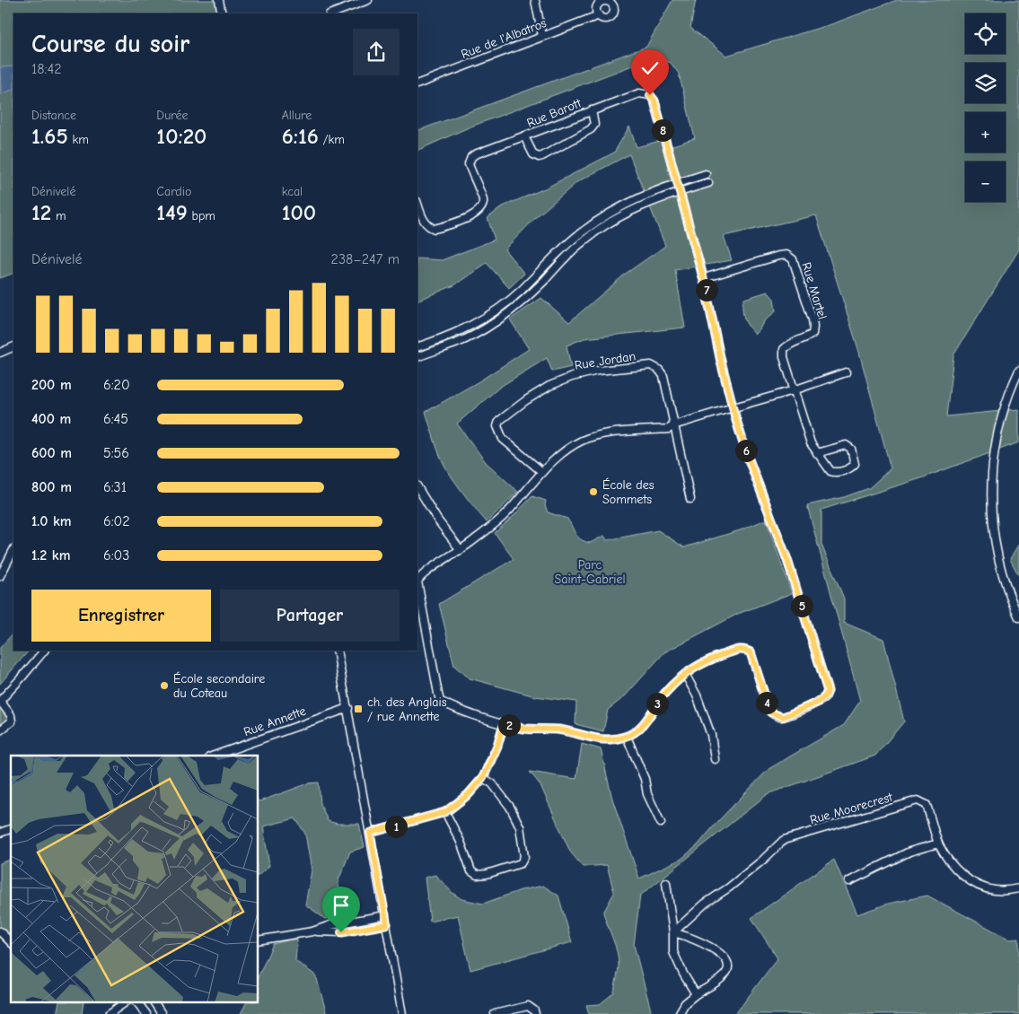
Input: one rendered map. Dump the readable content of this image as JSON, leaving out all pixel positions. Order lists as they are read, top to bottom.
{
  "streets": {
    "street": [
      "Rue de l'Albatros",
      "Rue Barott",
      "Rue Martel",
      "Rue Jordan",
      "Rue Annette",
      "Rue Moorecrest"
    ]
  },
  "crossings": [
    ["Rue Barott", "Rue Martel"]
  ],
  "parks": ["Parc Saint-Gabriel"],
  "places": {
    "other": ["École des Sommets", "École secondaire du Coteau"],
    "transit": ["ch. des Anglais / rue Annette"]
  },
  "page": {
    "map_buttons": ["+", "−"],
    "heading": ["Course du soir", "18:42"],
    "stats": [
      ["Distance", "1.65 km"],
      ["Durée", "10:20"],
      ["Allure", "6:16 /km"],
      ["Dénivelé", "12 m"],
      ["Cardio", "149 bpm"],
      ["kcal", "100"]
    ],
    "pins": [
      "8",
      "7",
      "6",
      "5",
      "4",
      "3",
      "2",
      "1"
    ],
    "chart": ["Dénivelé", "238–247 m"],
    "list": [
      {
        "name": "200 m",
        "note": "6:20"
      },
      {
        "name": "400 m",
        "note": "6:45"
      },
      {
        "name": "600 m",
        "note": "5:56"
      },
      {
        "name": "800 m",
        "note": "6:31"
      },
      {
        "name": "1.0 km",
        "note": "6:02"
      },
      {
        "name": "1.2 km",
        "note": "6:03"
      }
    ],
    "buttons": ["Enregistrer", "Partager"]
  }
}
